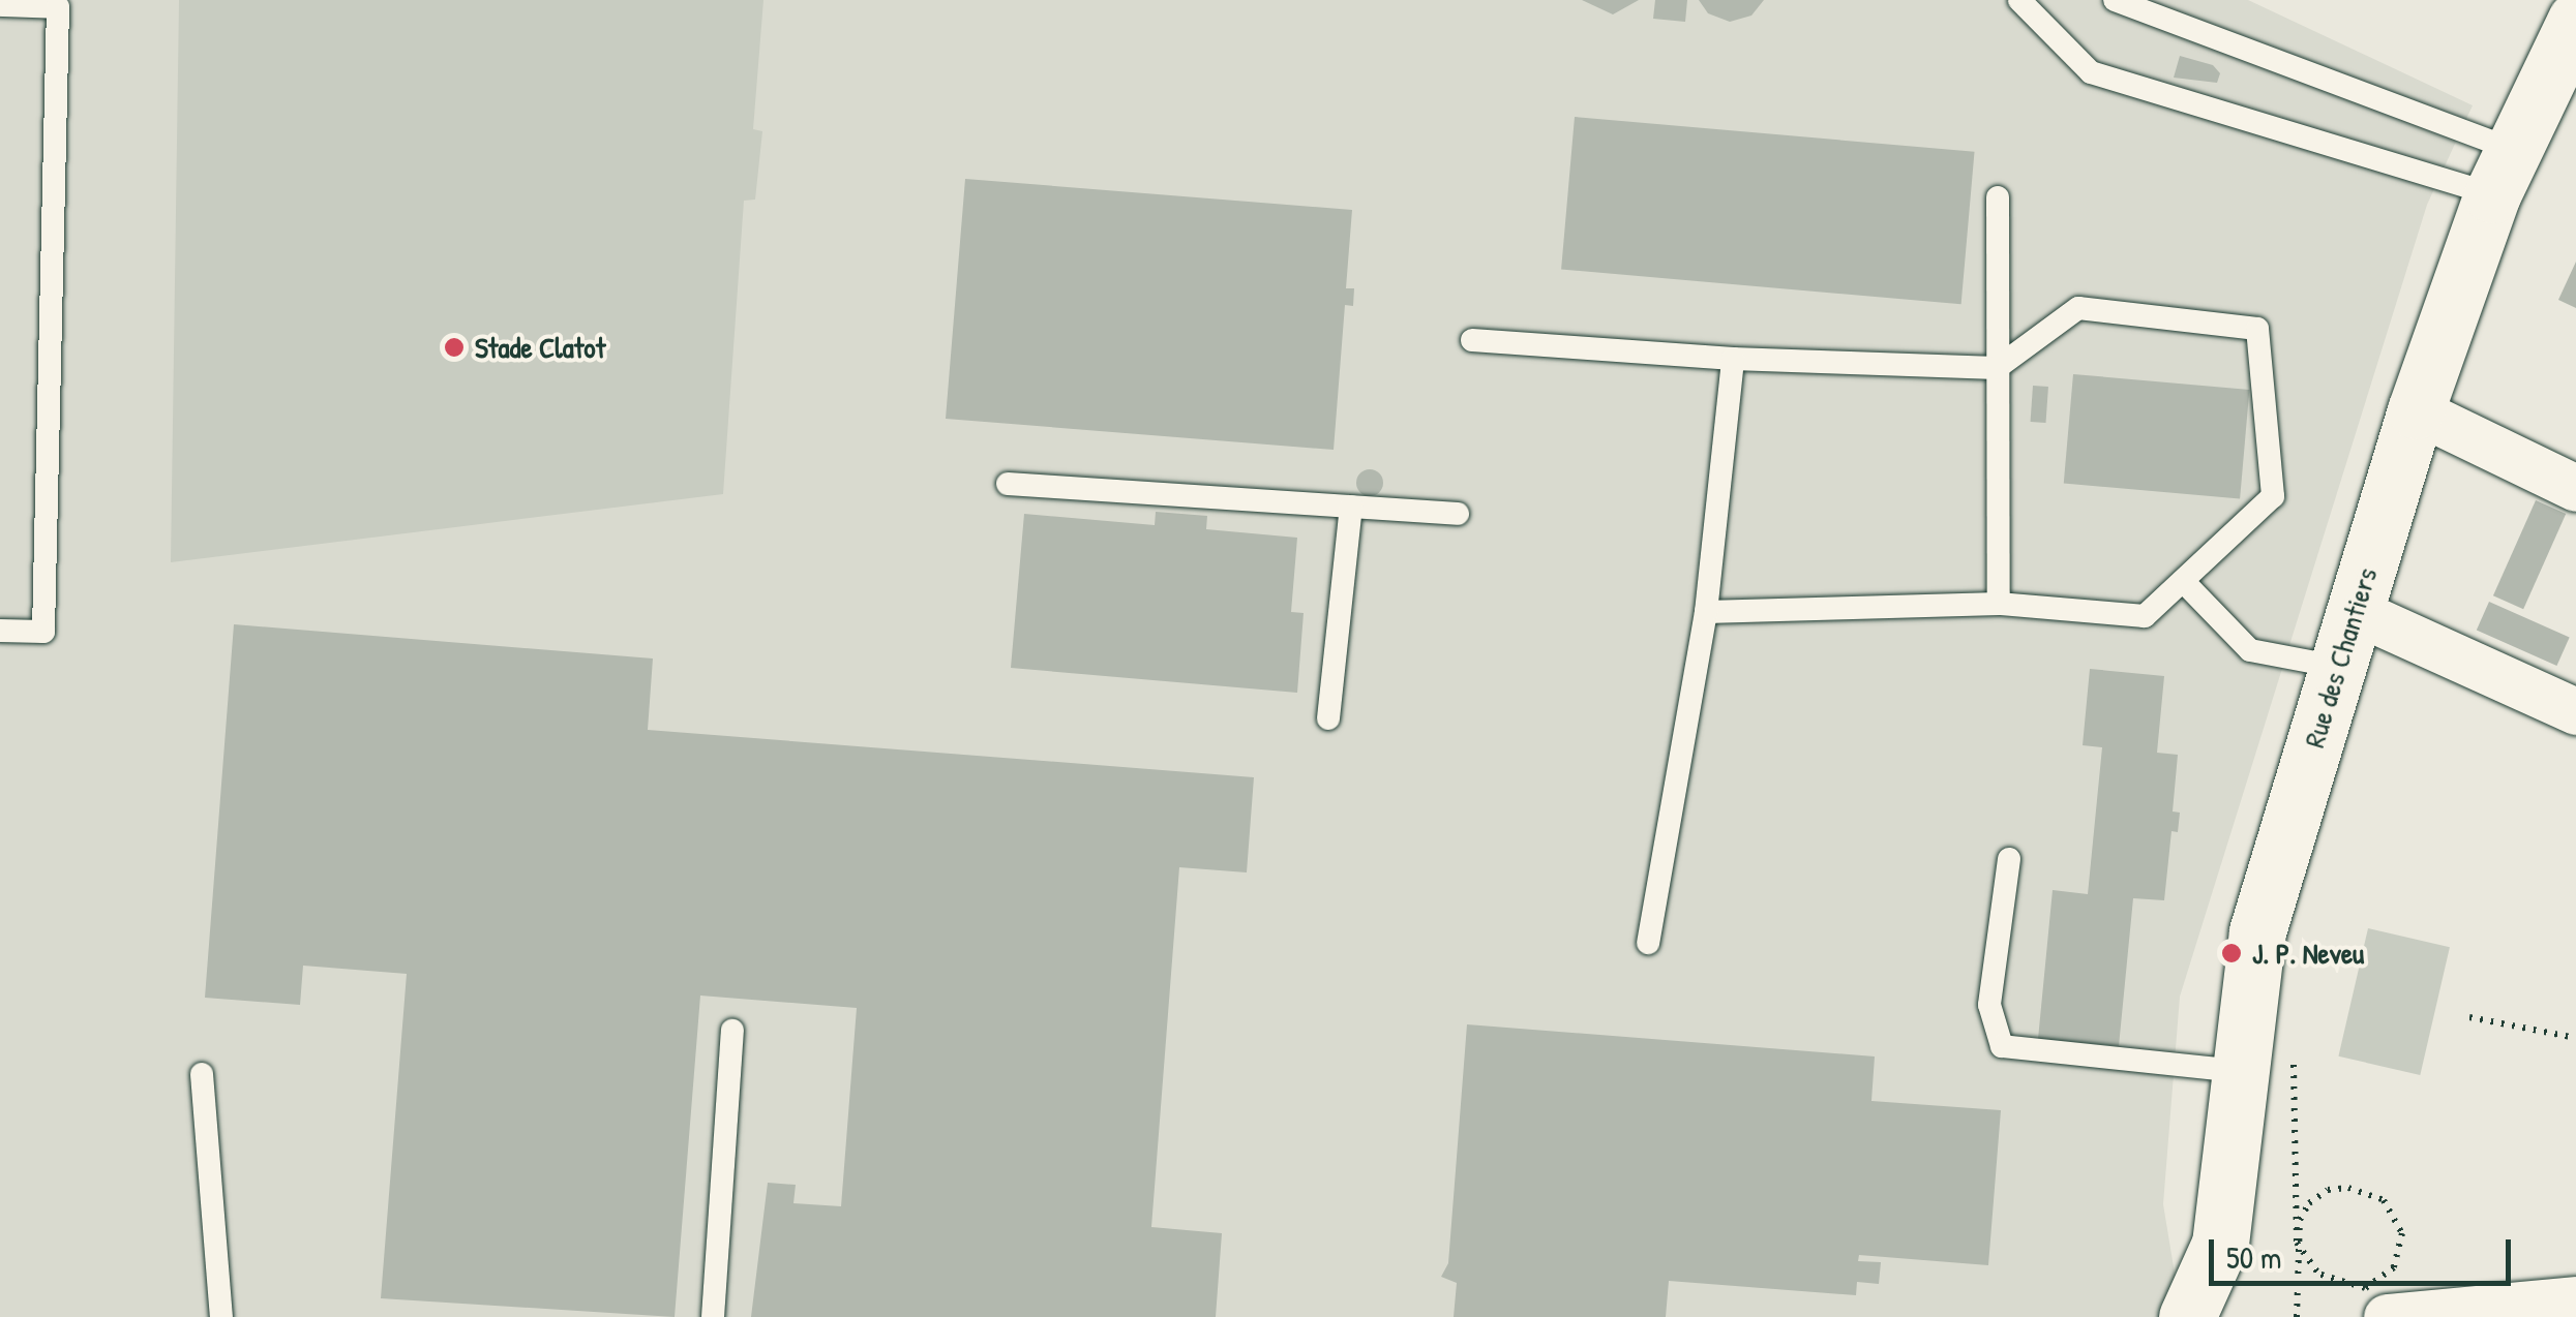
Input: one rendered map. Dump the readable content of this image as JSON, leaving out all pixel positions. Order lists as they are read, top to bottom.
{
  "streets": {
    "street": ["Rue des Chantiers"]
  },
  "places": ["Stade Clatot", "J. P. Neveu"],
  "scale_bar": "50 m"
}
